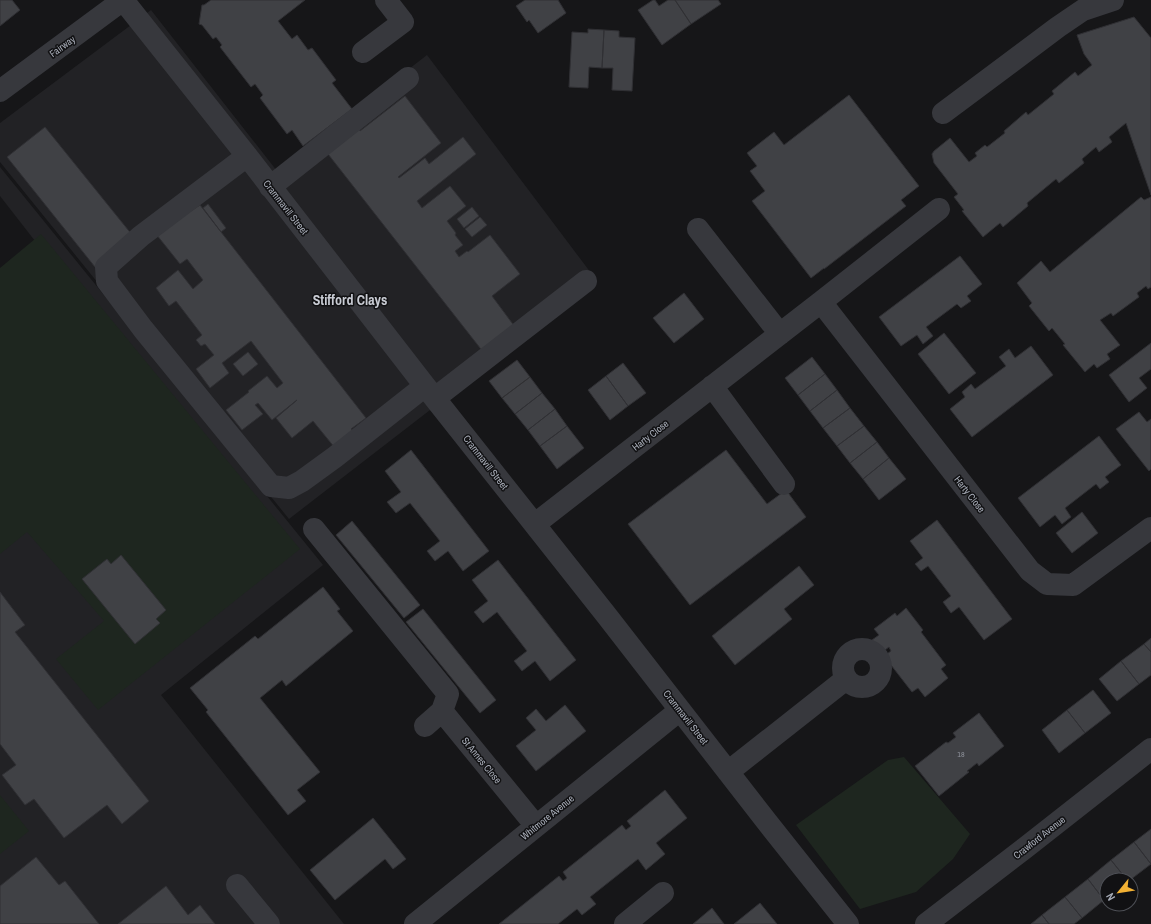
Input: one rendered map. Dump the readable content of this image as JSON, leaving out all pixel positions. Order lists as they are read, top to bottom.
{
  "streets": {
    "street": [
      "Fairway",
      "Crammavill Street",
      "Harty Close",
      "St Annes Close",
      "Whitmore Avenue",
      "Crawford Avenue"
    ]
  },
  "crossings": [
    ["Fairway", "Crammavill Street"],
    ["Crammavill Street", "Harty Close"],
    ["Crammavill Street", "Whitmore Avenue"],
    ["St Annes Close", "Whitmore Avenue"]
  ],
  "districts": ["Stifford Clays"],
  "house_numbers": ["18"],
  "north": "bottom left"
}
